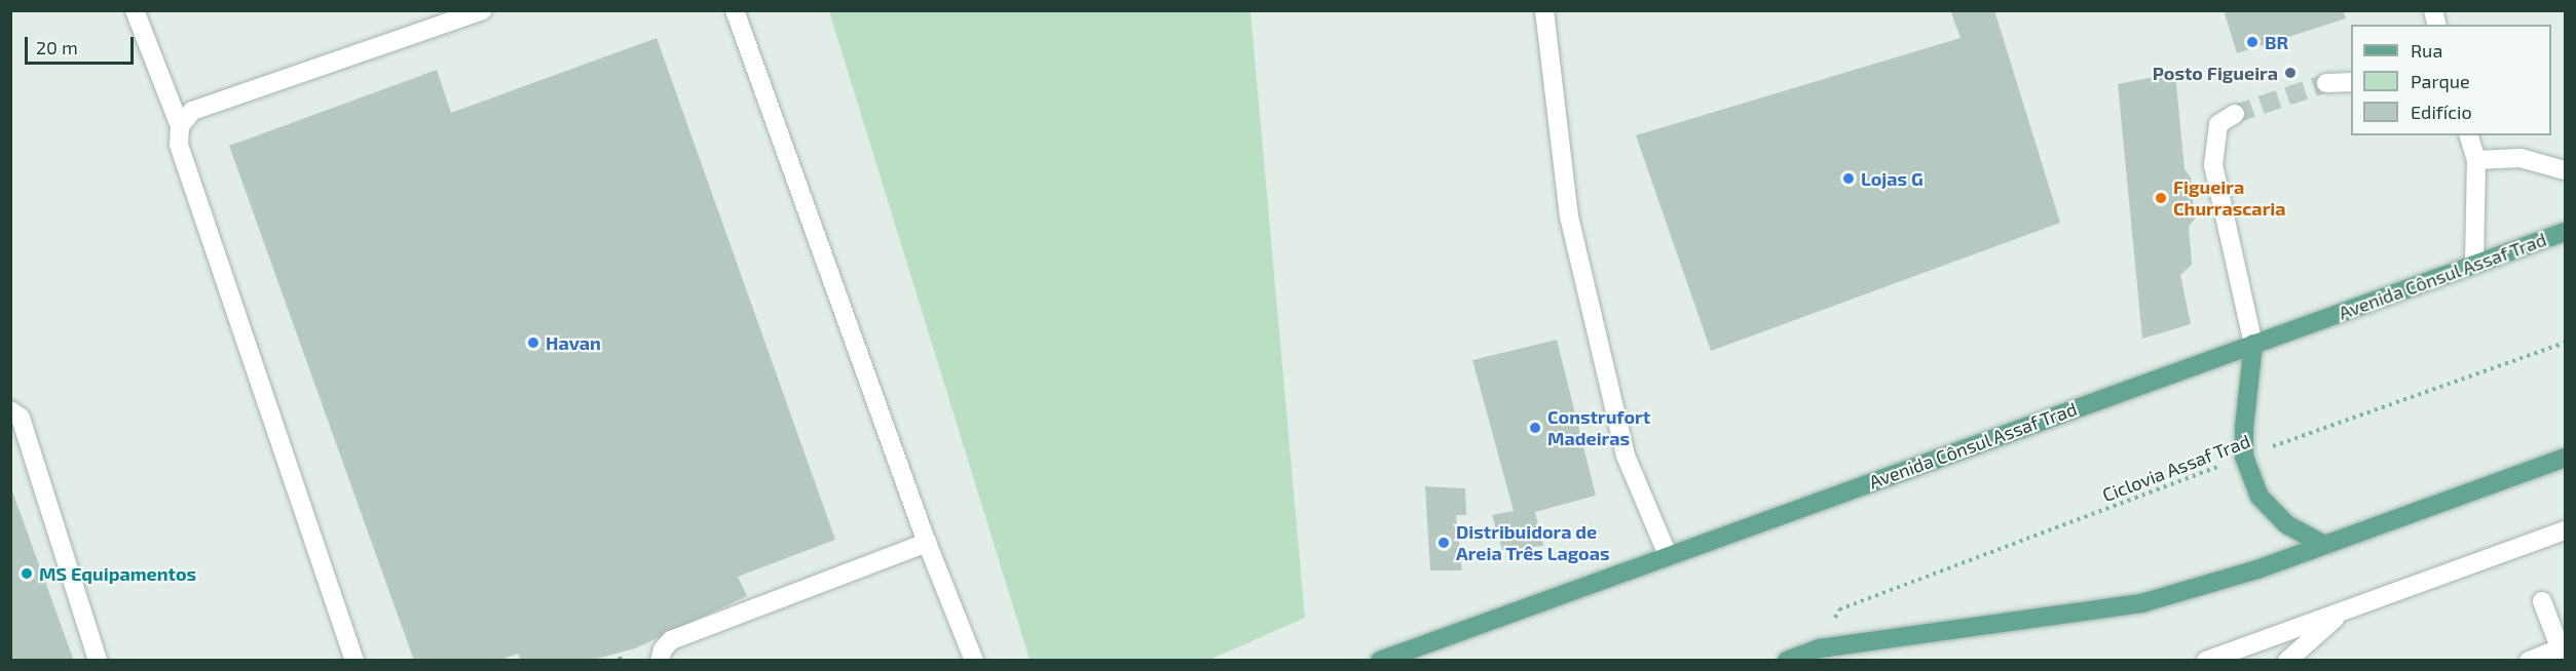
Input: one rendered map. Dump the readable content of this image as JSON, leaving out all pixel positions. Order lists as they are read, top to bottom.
{
  "streets": {
    "main road": ["Avenida Cônsul Assaf Trad"],
    "path": ["Ciclovia Assaf Trad"]
  },
  "places": [
    "BR",
    "Posto Figueira",
    "Lojas G",
    "Figueira Churrascaria",
    "Havan",
    "Construfort Madeiras",
    "Distribuidora de Areia Três Lagoas",
    "MS Equipamentos"
  ],
  "legend": ["Rua", "Parque", "Edifício"],
  "scale_bar": "20 m"
}
